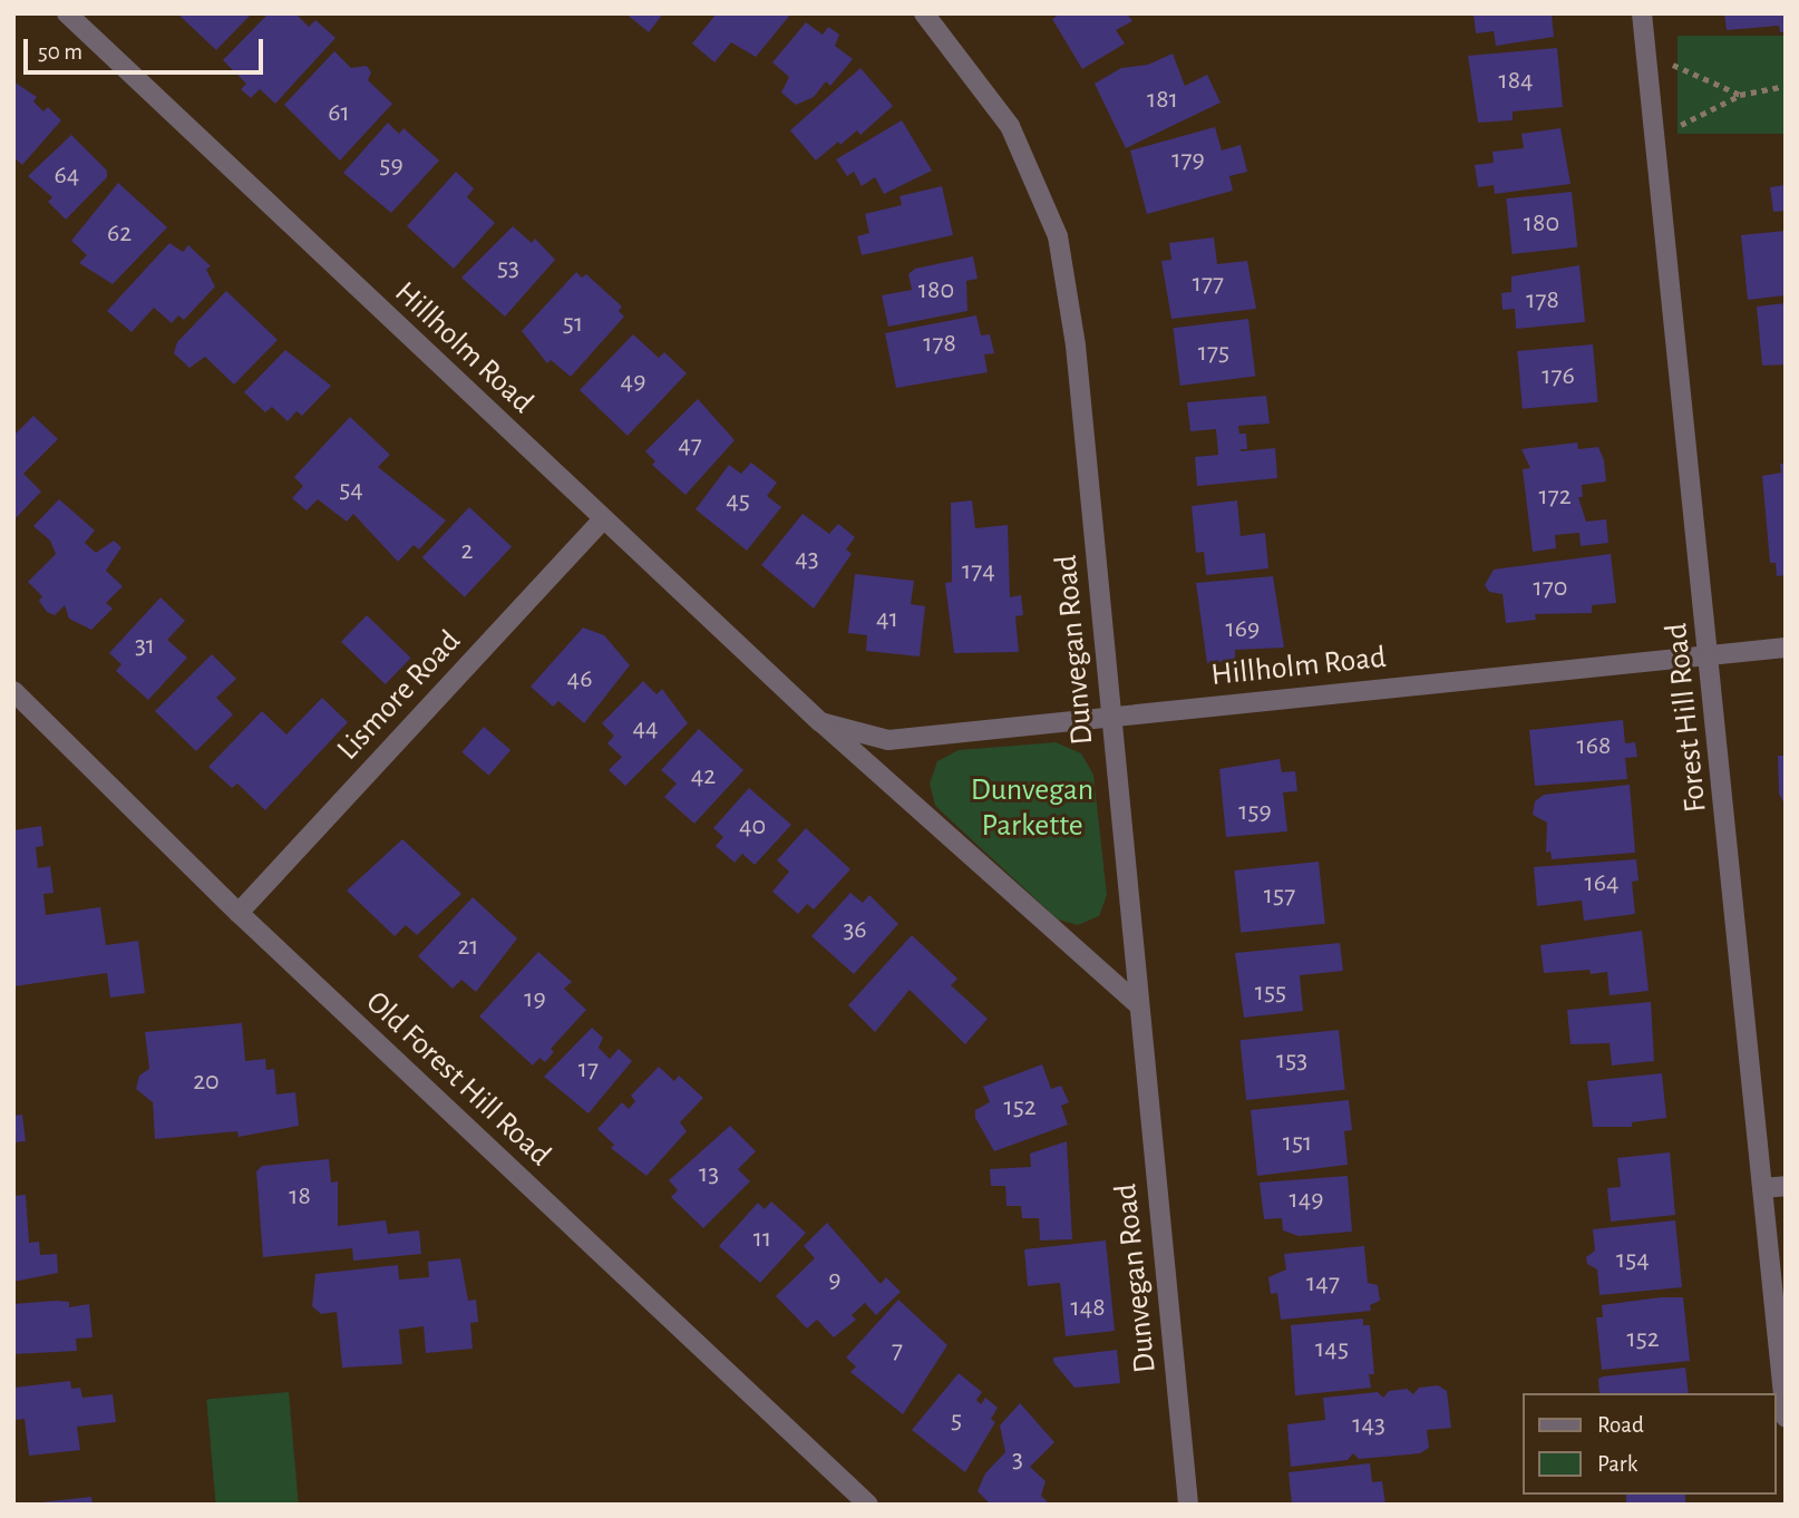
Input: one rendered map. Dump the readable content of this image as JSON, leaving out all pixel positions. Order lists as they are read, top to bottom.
{
  "streets": {
    "street": [
      "Hillholm Road",
      "Dunvegan Road",
      "Lismore Road",
      "Forest Hill Road",
      "Old Forest Hill Road"
    ]
  },
  "crossings": [
    ["Hillholm Road", "Dunvegan Road"],
    ["Hillholm Road", "Lismore Road"],
    ["Hillholm Road", "Forest Hill Road"],
    ["Lismore Road", "Old Forest Hill Road"]
  ],
  "parks": ["Dunvegan Parkette"],
  "house_numbers": [
    "184",
    "181",
    "61",
    "179",
    "59",
    "64",
    "180",
    "62",
    "53",
    "177",
    "180",
    "178",
    "51",
    "178",
    "175",
    "176",
    "49",
    "47",
    "54",
    "172",
    "45",
    "2",
    "43",
    "174",
    "170",
    "41",
    "169",
    "31",
    "46",
    "44",
    "168",
    "42",
    "159",
    "40",
    "164",
    "157",
    "36",
    "21",
    "155",
    "19",
    "153",
    "17",
    "20",
    "152",
    "151",
    "13",
    "18",
    "149",
    "11",
    "154",
    "9",
    "147",
    "148",
    "152",
    "145",
    "7",
    "5",
    "143",
    "3"
  ],
  "legend": ["Road", "Park"],
  "scale_bar": "50 m"
}
